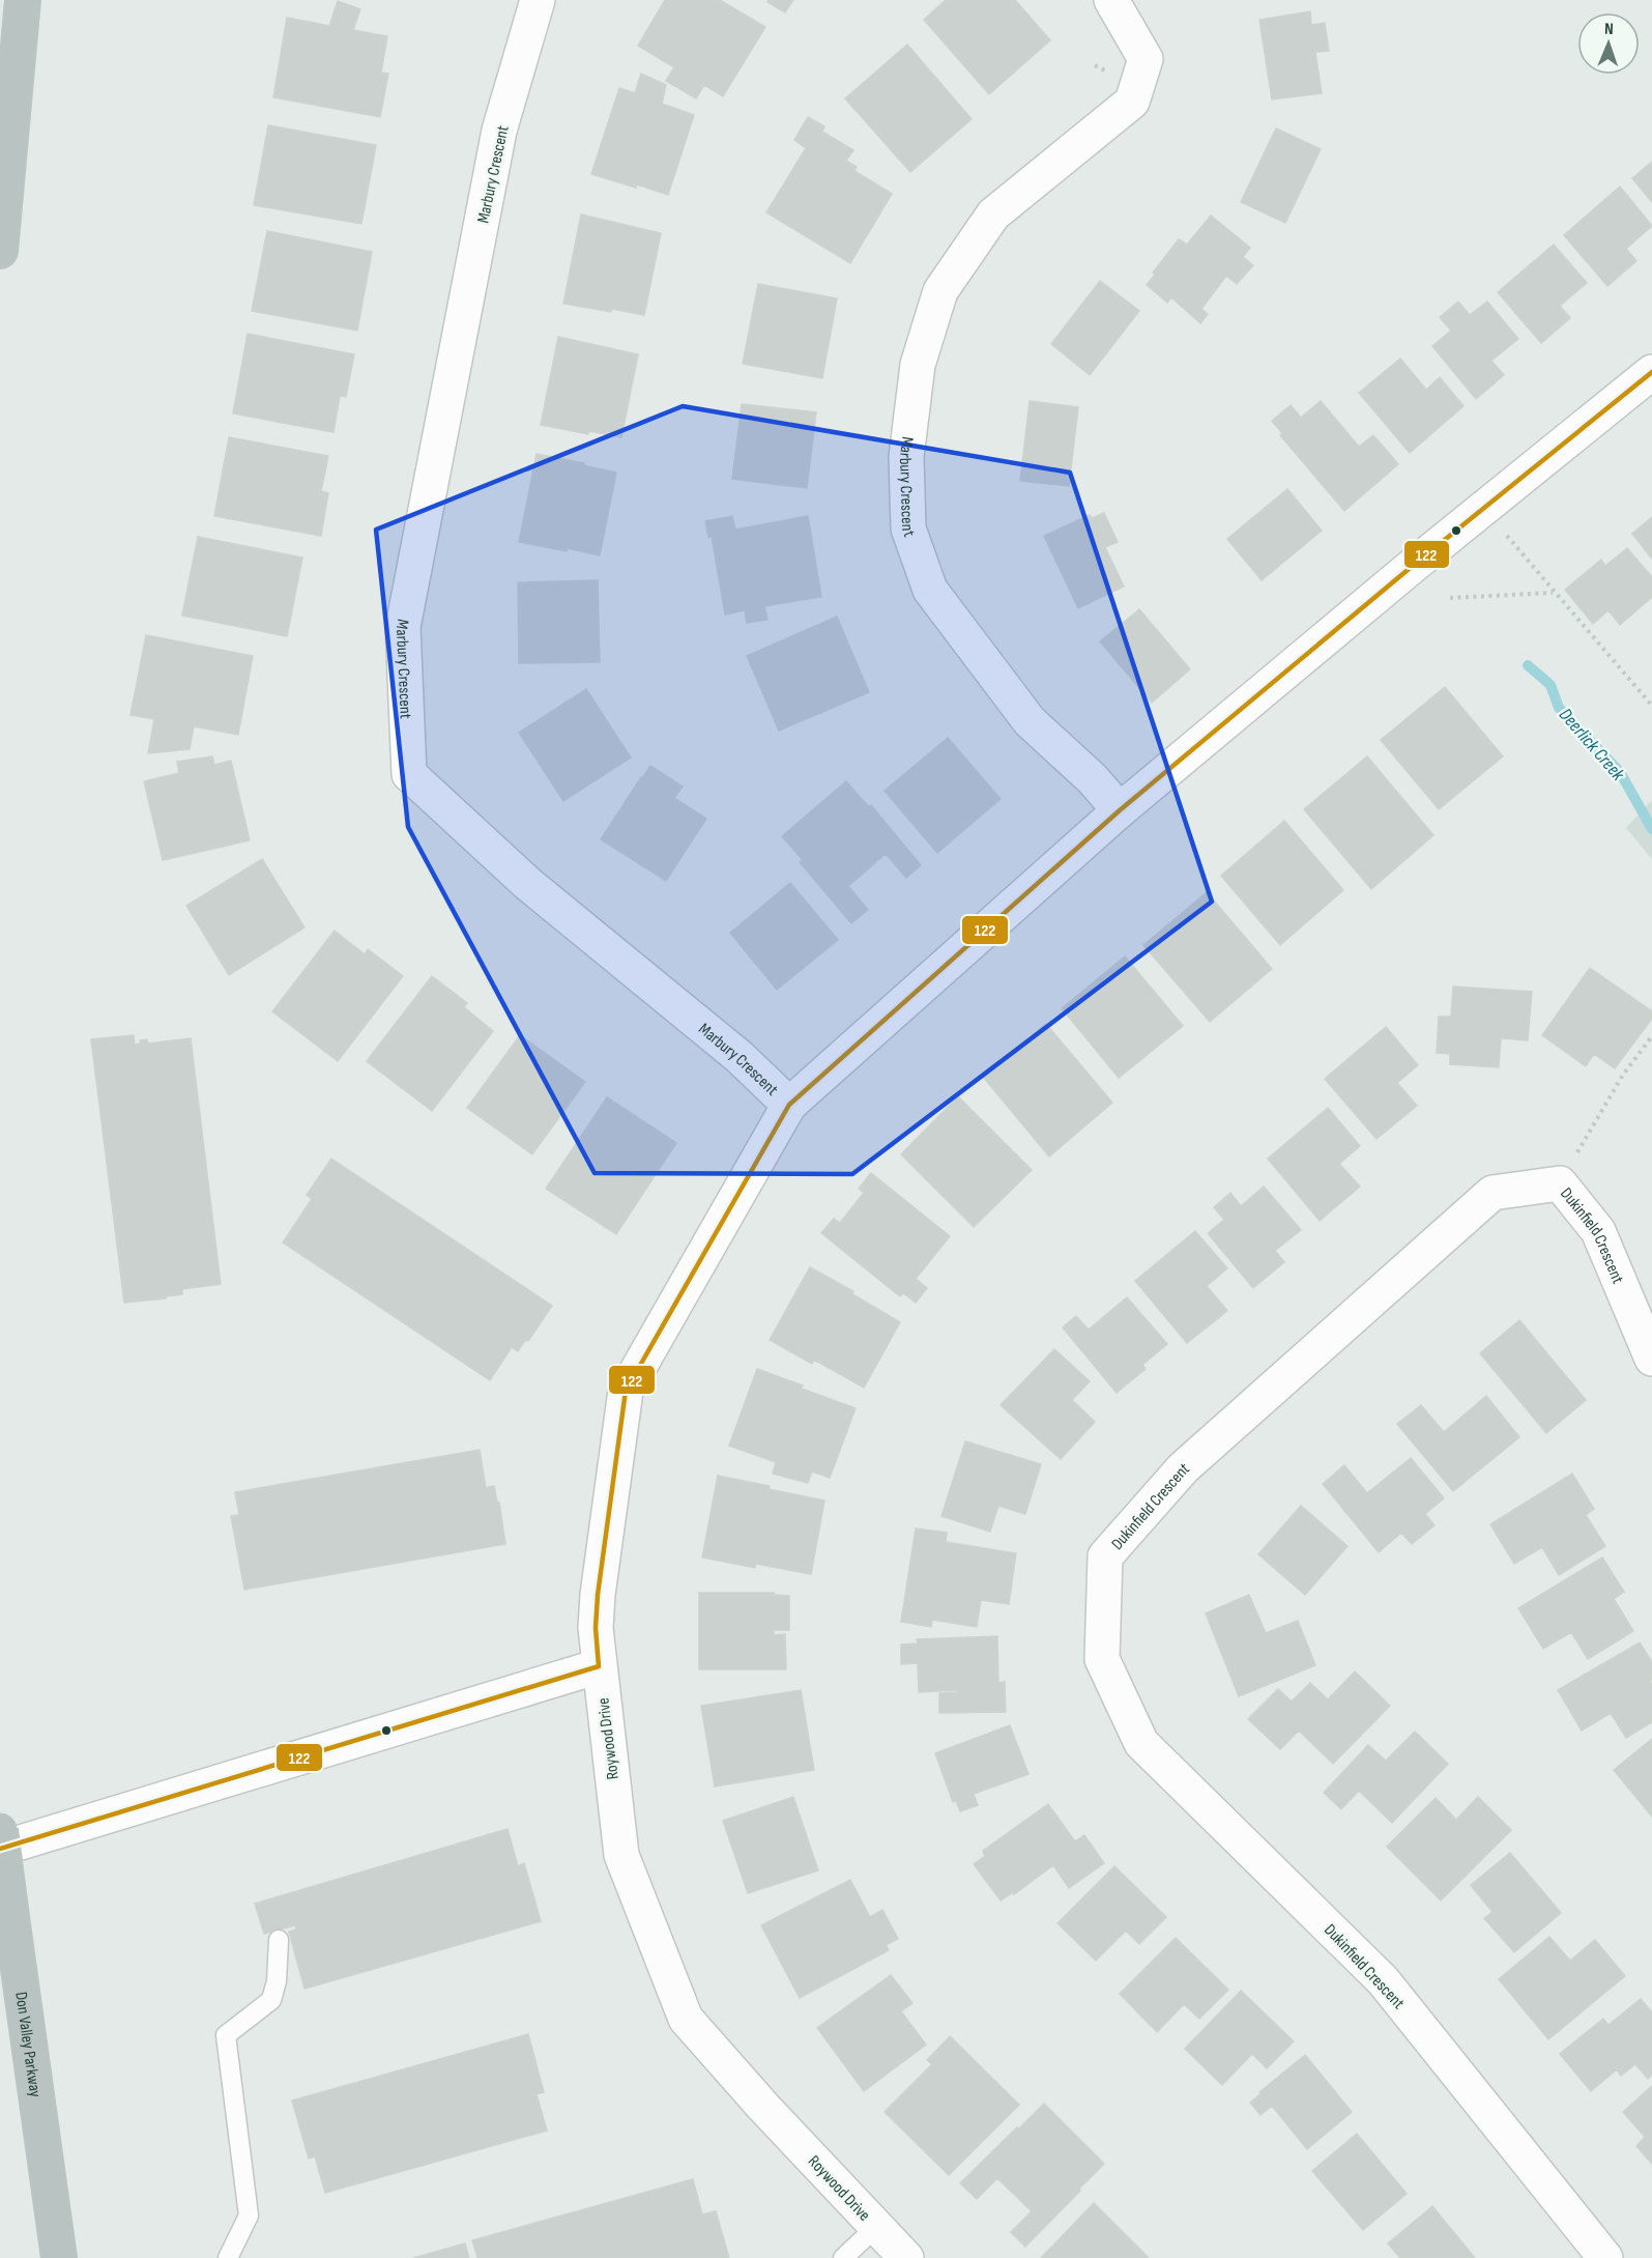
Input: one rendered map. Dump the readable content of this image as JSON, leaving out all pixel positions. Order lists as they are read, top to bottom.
{
  "streets": {
    "highway": ["Don Valley Parkway"],
    "street": ["Marbury Crescent", "Dukinfield Crescent", "Roywood Drive"]
  },
  "crossings": [
    ["Marbury Crescent", "Roywood Drive"]
  ],
  "water": ["Deerlick Creek"],
  "lines": ["transit line 122"],
  "north": "top"
}
